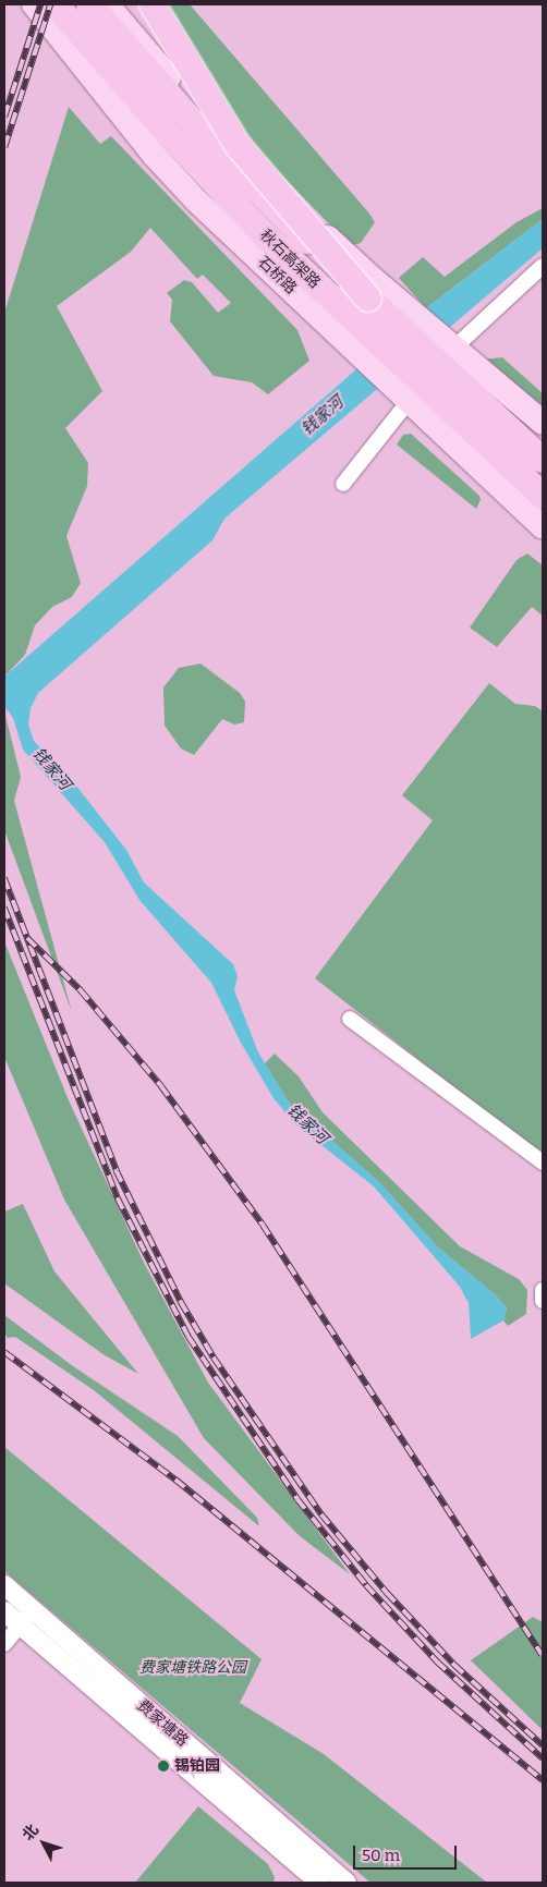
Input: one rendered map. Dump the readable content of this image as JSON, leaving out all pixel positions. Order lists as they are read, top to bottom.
{
  "streets": {
    "highway": ["秋石高架路"],
    "main road": ["石桥路"],
    "street": ["费家塘路"]
  },
  "water": ["钱家河"],
  "parks": ["费家塘铁路公园"],
  "places": ["锡铂园"],
  "scale_bar": "50 m",
  "north": "top left"
}
